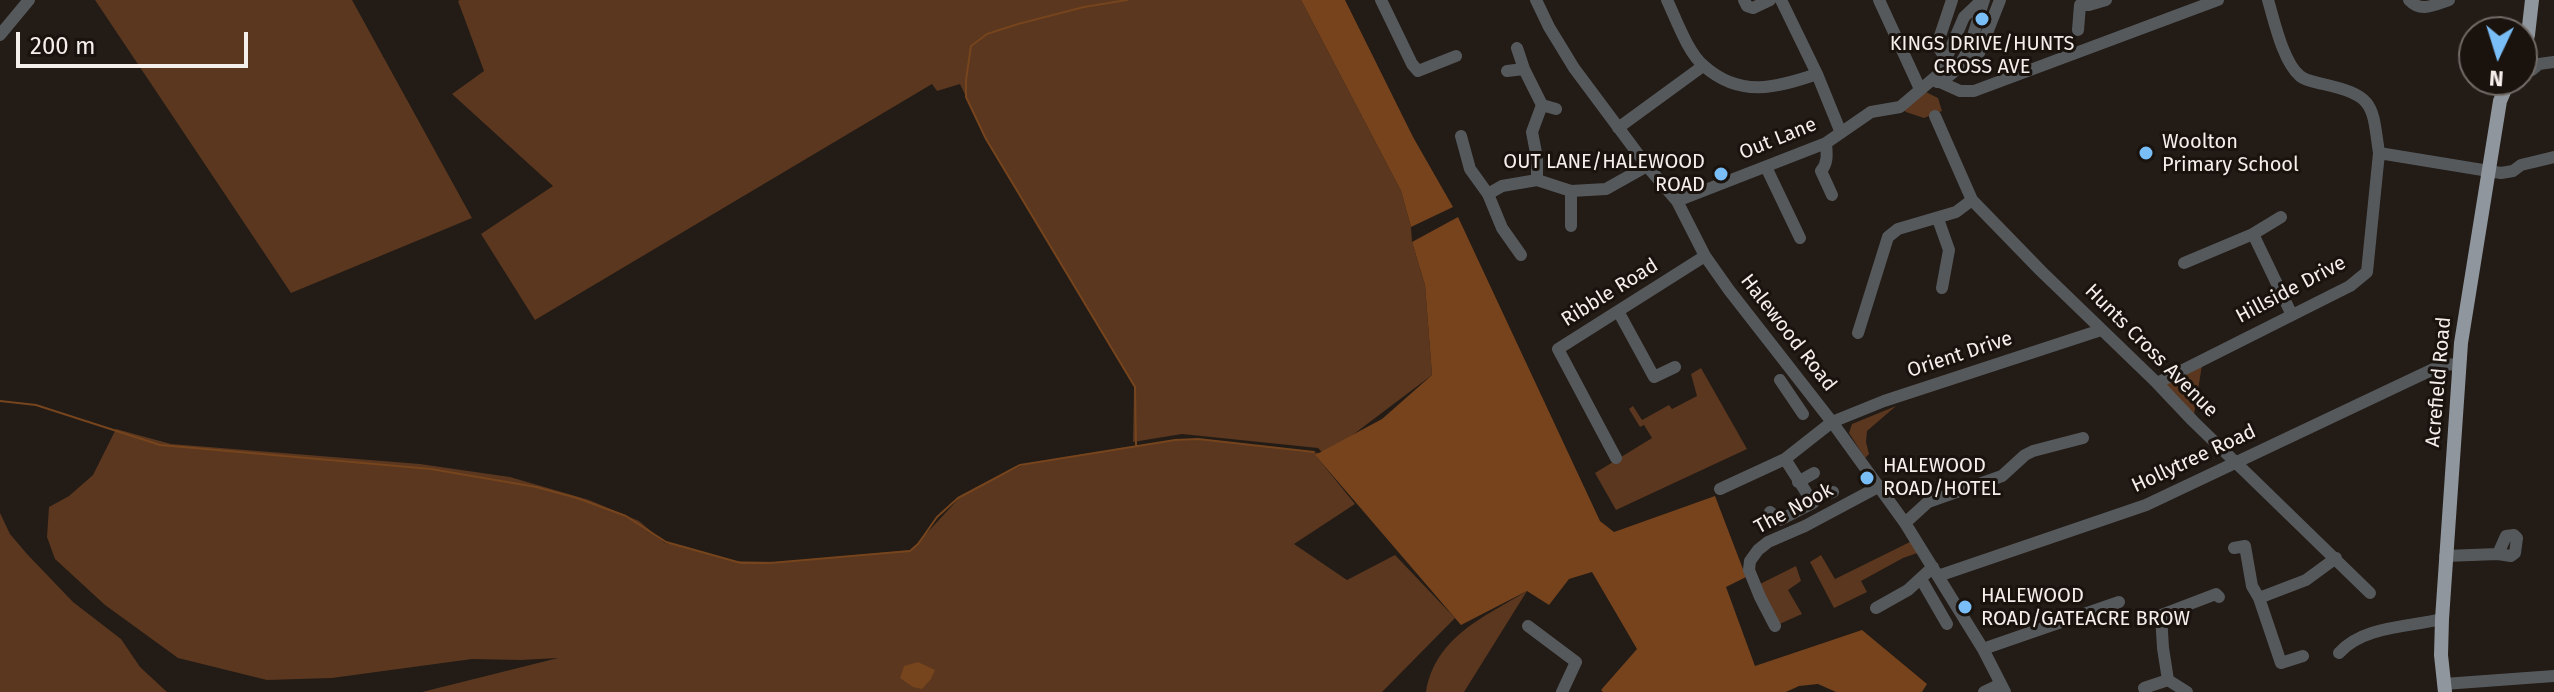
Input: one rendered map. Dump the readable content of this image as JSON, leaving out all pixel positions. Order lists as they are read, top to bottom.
{
  "streets": {
    "main road": ["Acrefield Road"],
    "street": [
      "Out Lane",
      "Hillside Drive",
      "Ribble Road",
      "Halewood Road",
      "Hunts Cross Avenue",
      "Orient Drive",
      "Hollytree Road",
      "The Nook"
    ]
  },
  "crossings": [
    ["Out Lane", "Halewood Road"],
    ["Hillside Drive", "Hunts Cross Avenue"],
    ["Ribble Road", "Halewood Road"],
    ["Halewood Road", "Orient Drive"],
    ["Halewood Road", "Hollytree Road"],
    ["Halewood Road", "The Nook"],
    ["Hunts Cross Avenue", "Orient Drive"],
    ["Hunts Cross Avenue", "Hollytree Road"],
    ["Acrefield Road", "Hollytree Road"]
  ],
  "places": [
    "KINGS DRIVE/HUNTS CROSS AVE",
    "Woolton Primary School",
    "OUT LANE/HALEWOOD ROAD",
    "HALEWOOD ROAD/HOTEL",
    "HALEWOOD ROAD/GATEACRE BROW"
  ],
  "scale_bar": "200 m",
  "north": "bottom"
}
